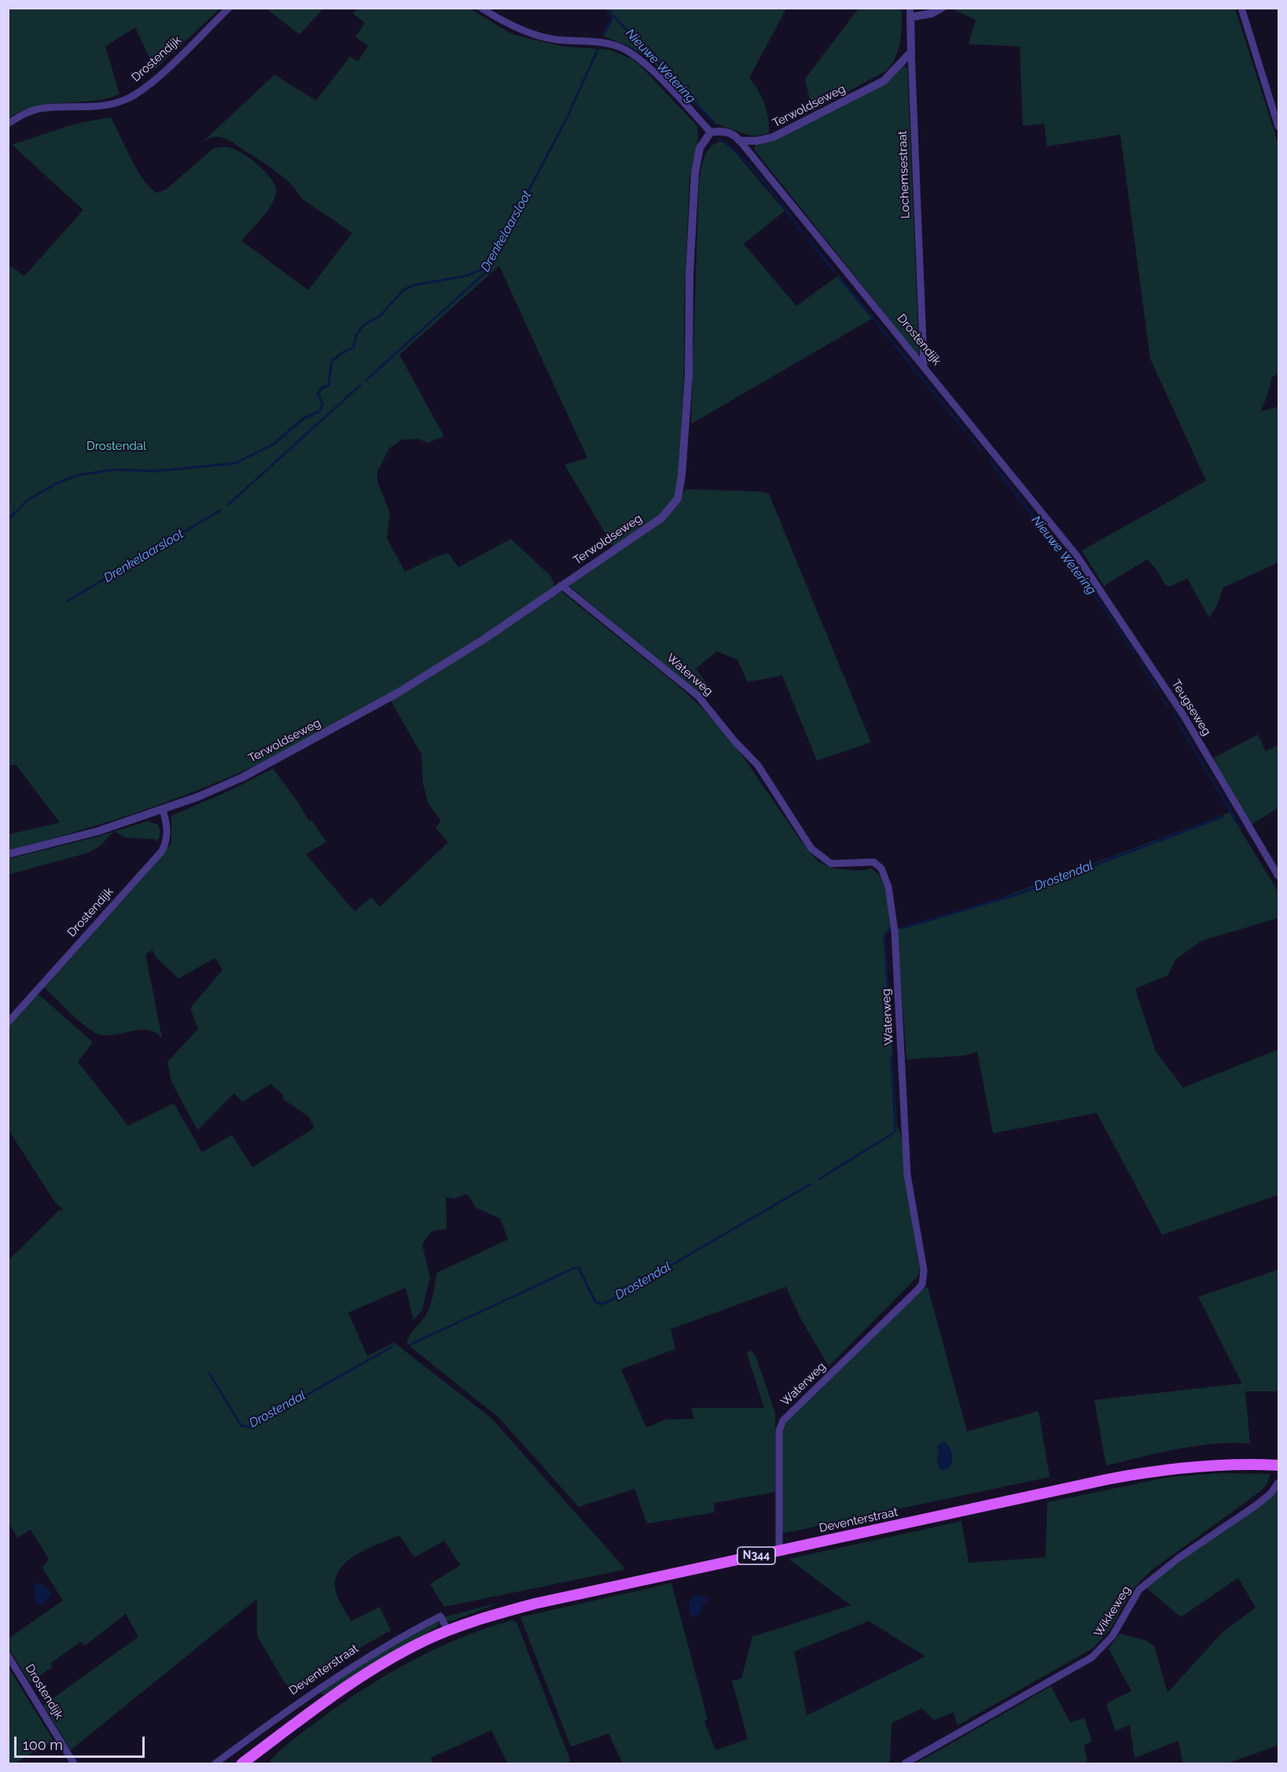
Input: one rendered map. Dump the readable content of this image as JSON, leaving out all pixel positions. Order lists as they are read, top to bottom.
{
  "streets": {
    "main road": ["Deventerstraat", "N344"],
    "street": [
      "Drostendijk",
      "Terwoldseweg",
      "Lochemsestraat",
      "Waterweg",
      "Teugseweg",
      "Wikkeweg"
    ]
  },
  "crossings": [
    ["Drostendijk", "Terwoldseweg"],
    ["Drostendijk", "Lochemsestraat"],
    ["Drostendijk", "Teugseweg"],
    ["Terwoldseweg", "Lochemsestraat"],
    ["Terwoldseweg", "Waterweg"],
    ["Waterweg", "Deventerstraat"]
  ],
  "water": ["Nieuwe Wetering", "Drenkelaarsloot", "Drostendal"],
  "parks": ["Drostendal"],
  "scale_bar": "100 m"
}
